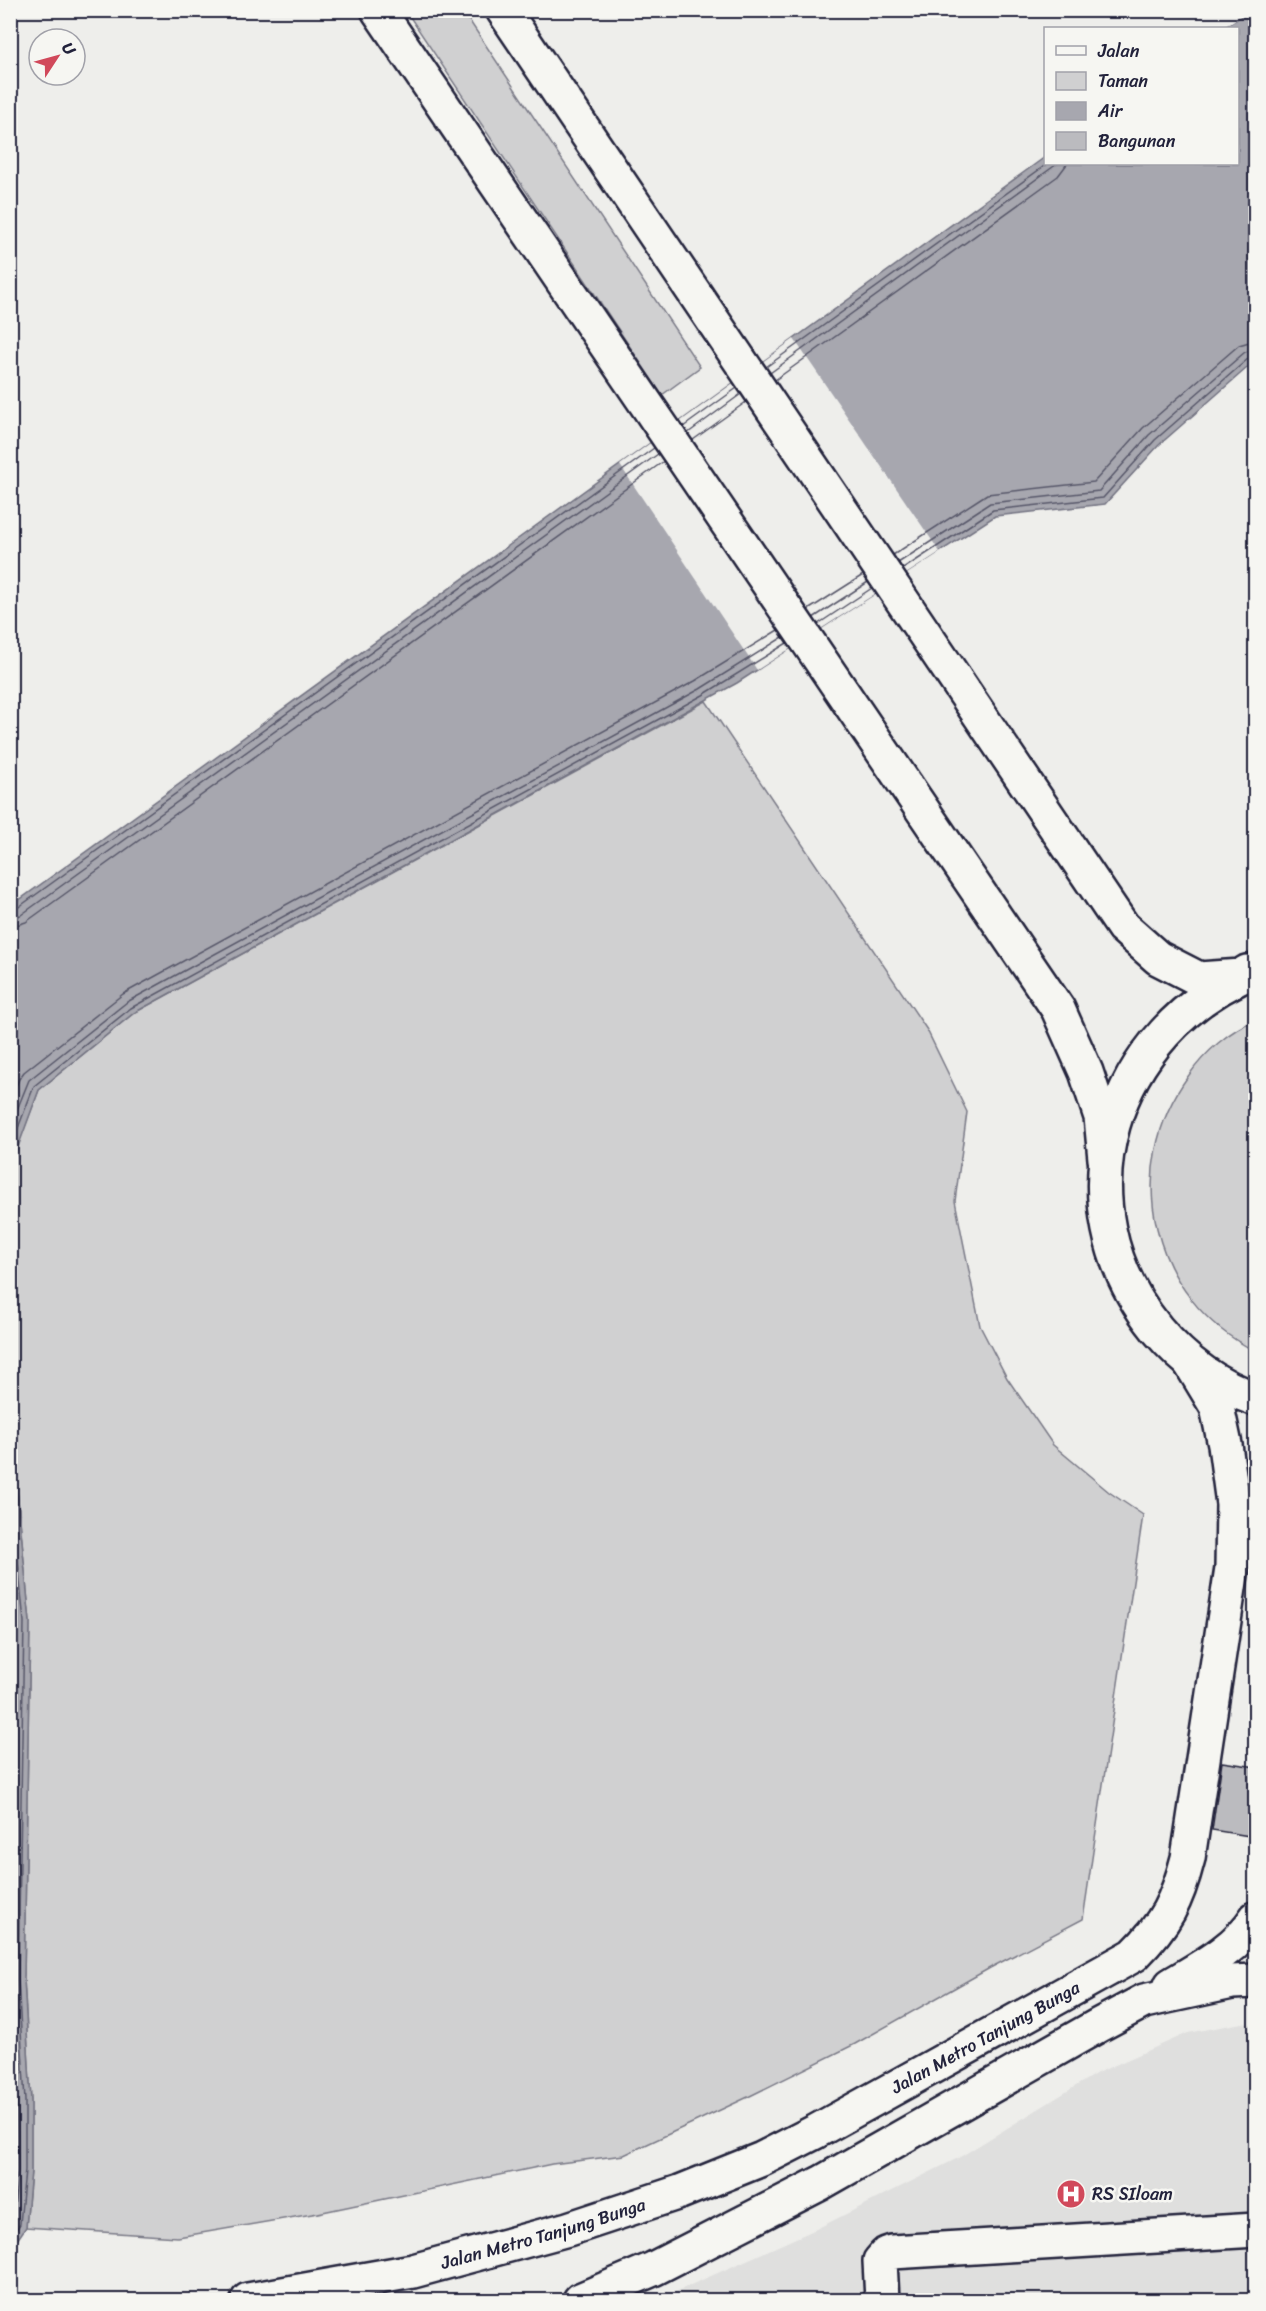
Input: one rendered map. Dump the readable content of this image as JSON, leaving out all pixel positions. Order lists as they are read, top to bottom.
{
  "streets": {
    "main road": ["Jalan Metro Tanjung Bunga"]
  },
  "places": {
    "hospital": ["RS SIloam"]
  },
  "legend": [
    "Jalan",
    "Taman",
    "Air",
    "Bangunan"
  ],
  "north": "top right"
}
